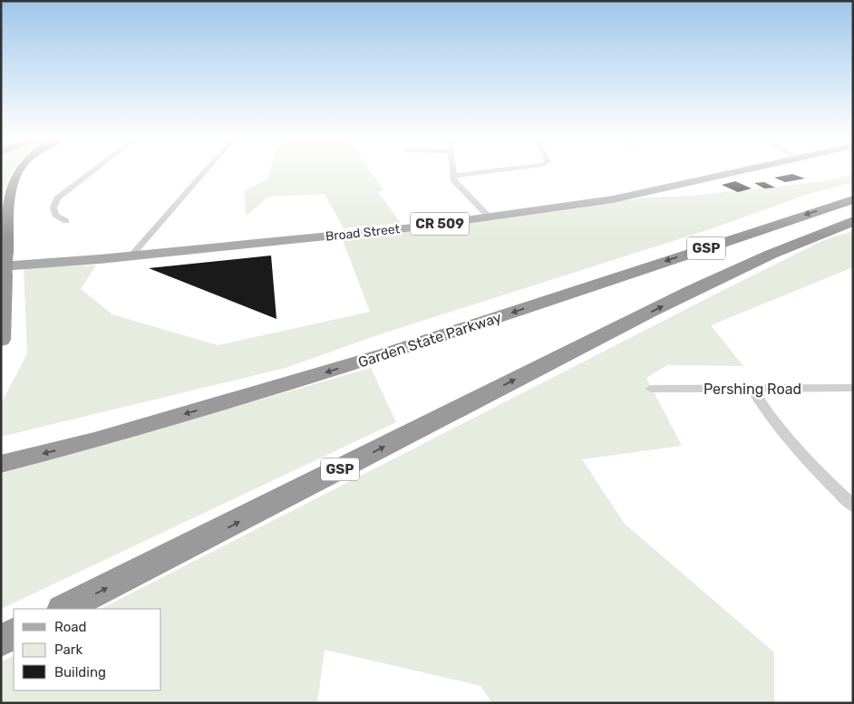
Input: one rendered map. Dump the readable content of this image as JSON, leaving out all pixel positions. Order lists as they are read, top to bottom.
{
  "streets": {
    "highway": ["GSP", "Garden State Parkway"],
    "main road": ["CR 509", "Broad Street"],
    "street": ["Pershing Road"]
  },
  "legend": ["Road", "Park", "Building"]
}
